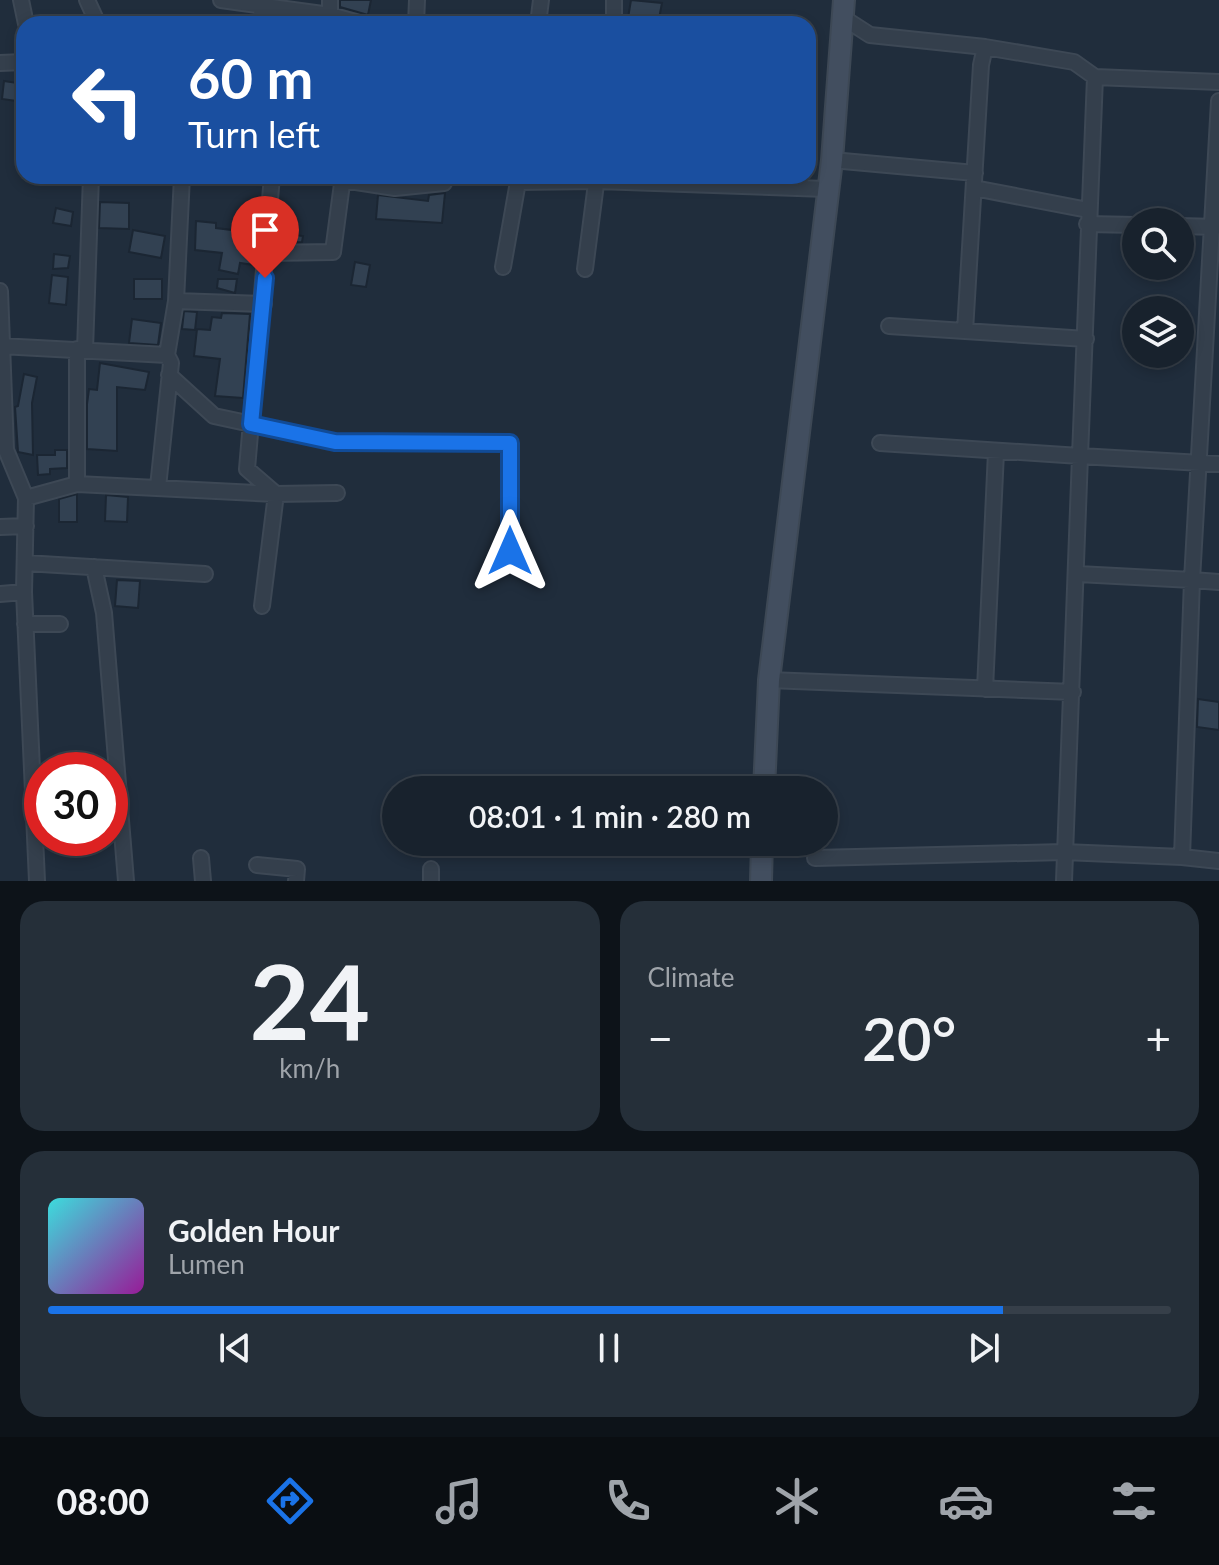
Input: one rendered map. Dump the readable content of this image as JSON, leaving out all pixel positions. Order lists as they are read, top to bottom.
{
  "page": {
    "turn": ["60 m", "Turn left"],
    "limit": "30",
    "trip": "08:01 · 1 min · 280 m",
    "tile": [
      ["24", "km/h"],
      "Climate"
    ],
    "heat": ["−", "20°", "+"],
    "song": ["Golden Hour", "Lumen"],
    "tabs": "08:00"
  }
}
